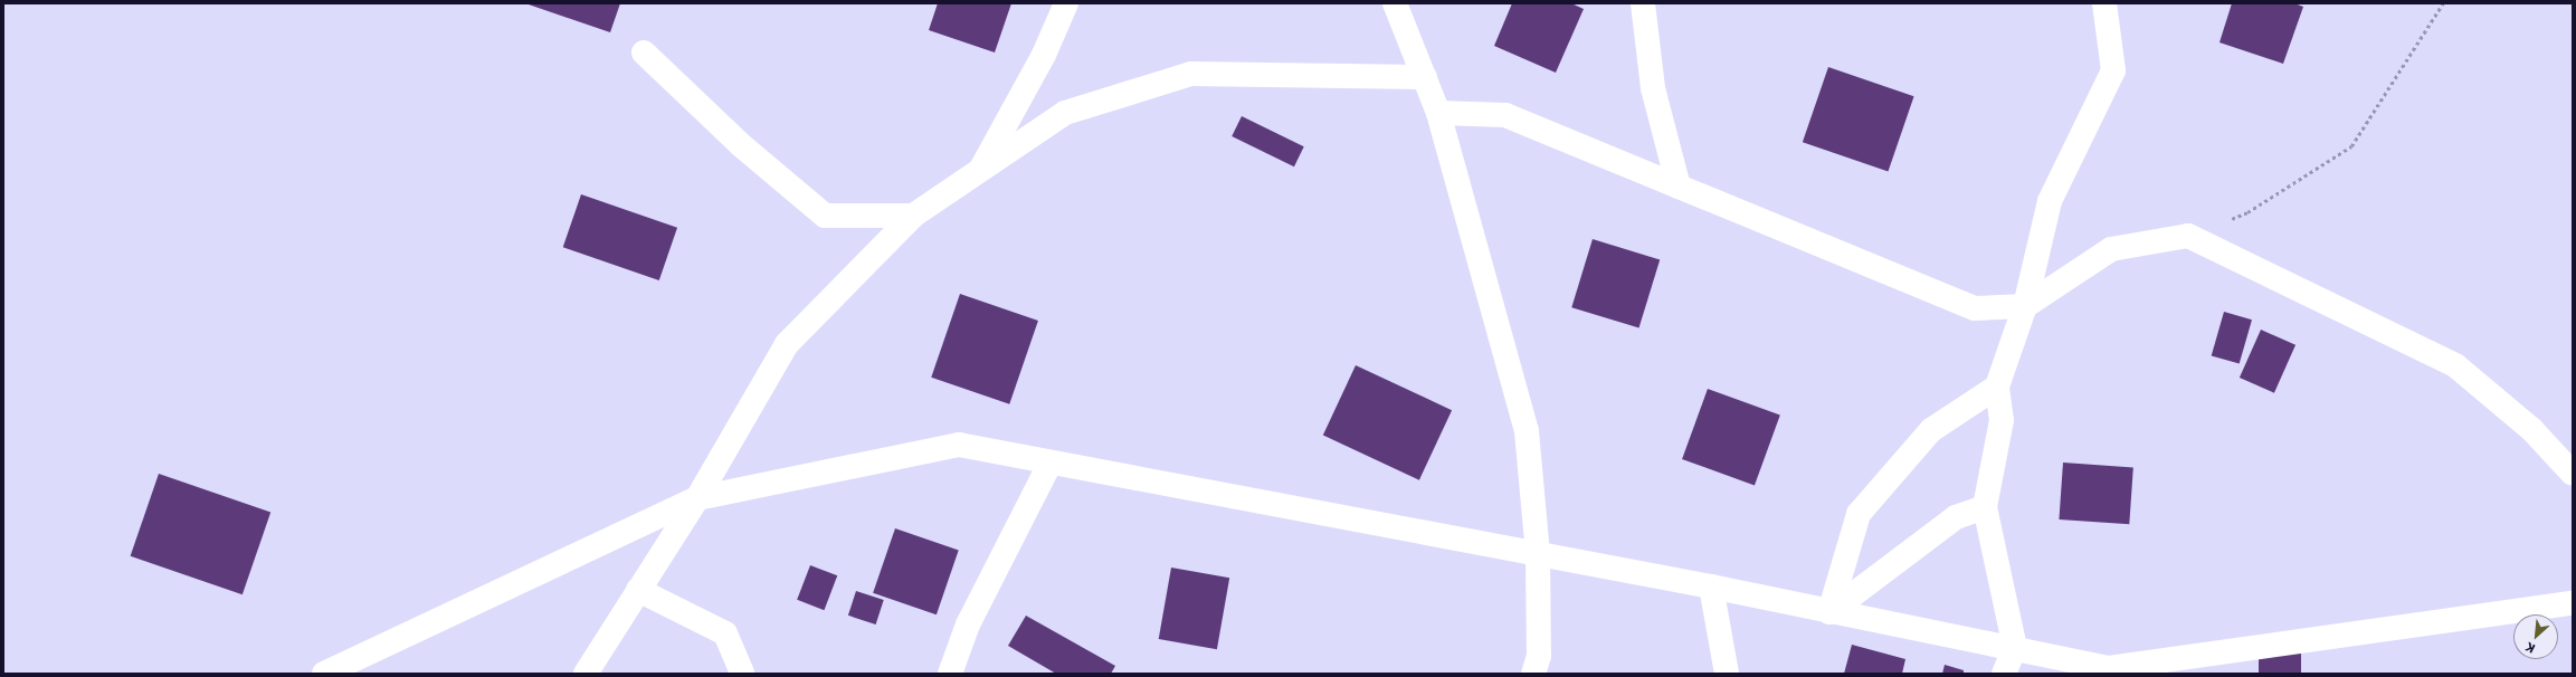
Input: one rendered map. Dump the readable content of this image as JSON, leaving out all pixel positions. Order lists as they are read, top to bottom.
{
  "north": "bottom left"
}
